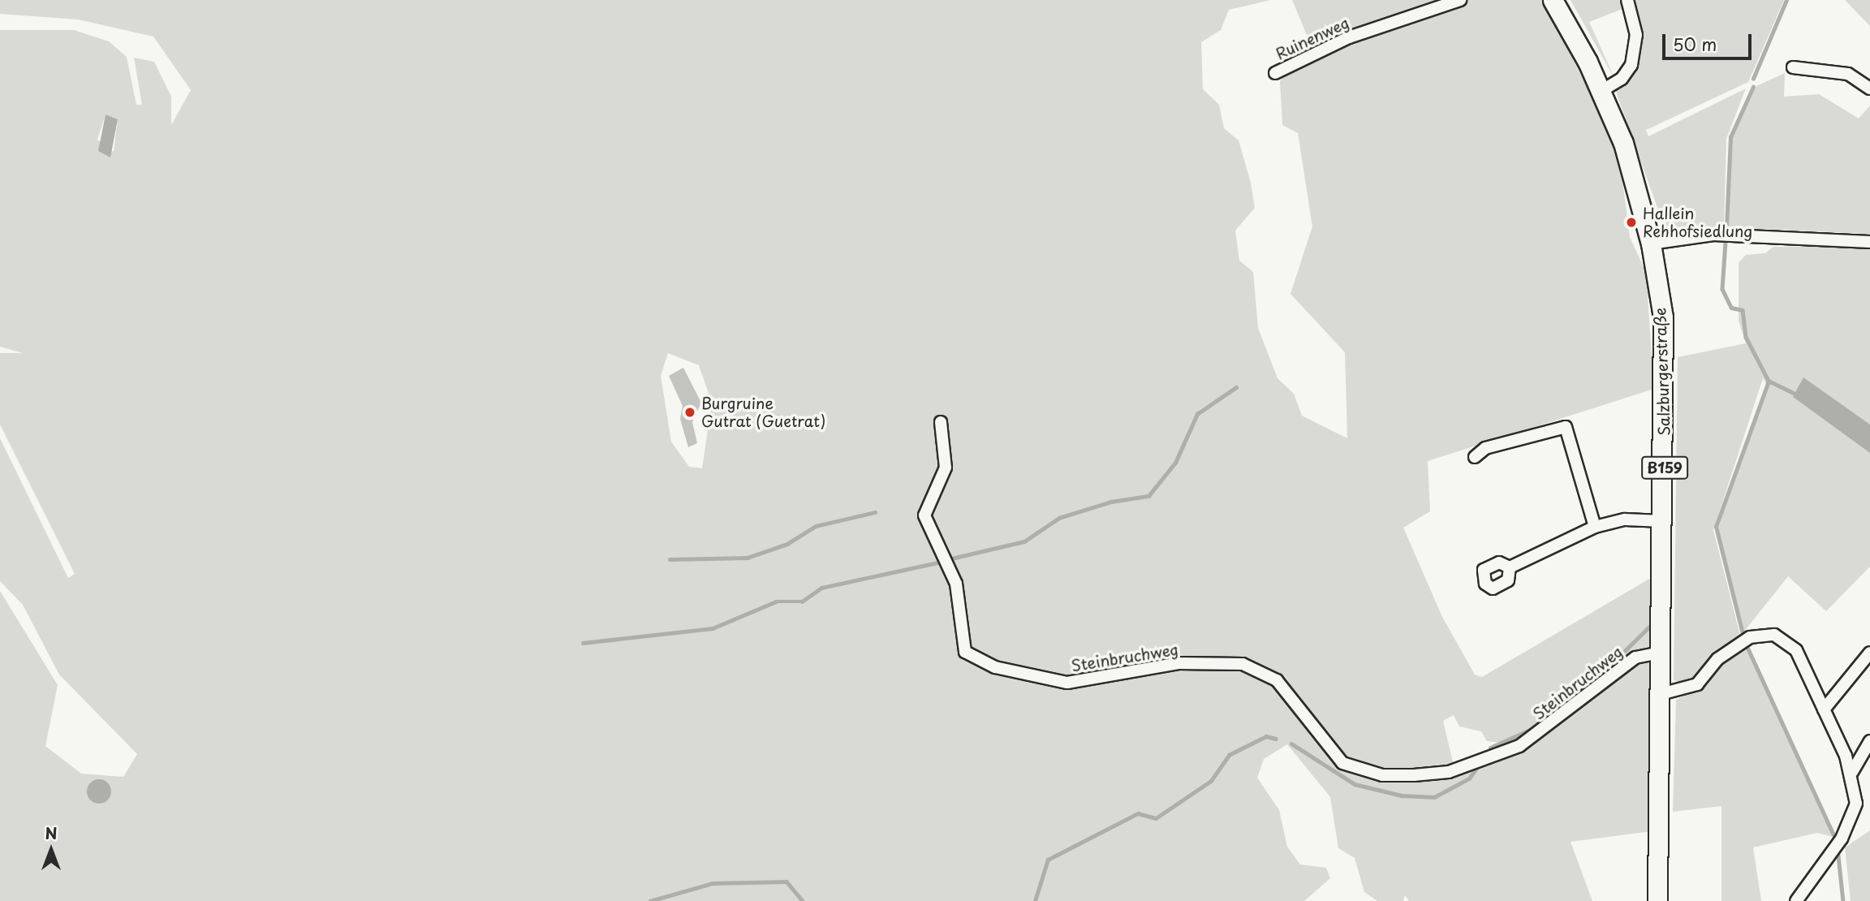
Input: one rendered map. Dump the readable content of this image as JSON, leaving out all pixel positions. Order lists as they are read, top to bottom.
{
  "streets": {
    "main road": ["Salzburgerstraße", "B159"],
    "street": ["Ruinenweg", "Steinbruchweg"]
  },
  "crossings": [
    ["Salzburgerstraße", "Steinbruchweg"]
  ],
  "places": ["Hallein Rehhofsiedlung", "Burgruine Gutrat (Guetrat)"],
  "scale_bar": "50 m",
  "north": "top"
}
